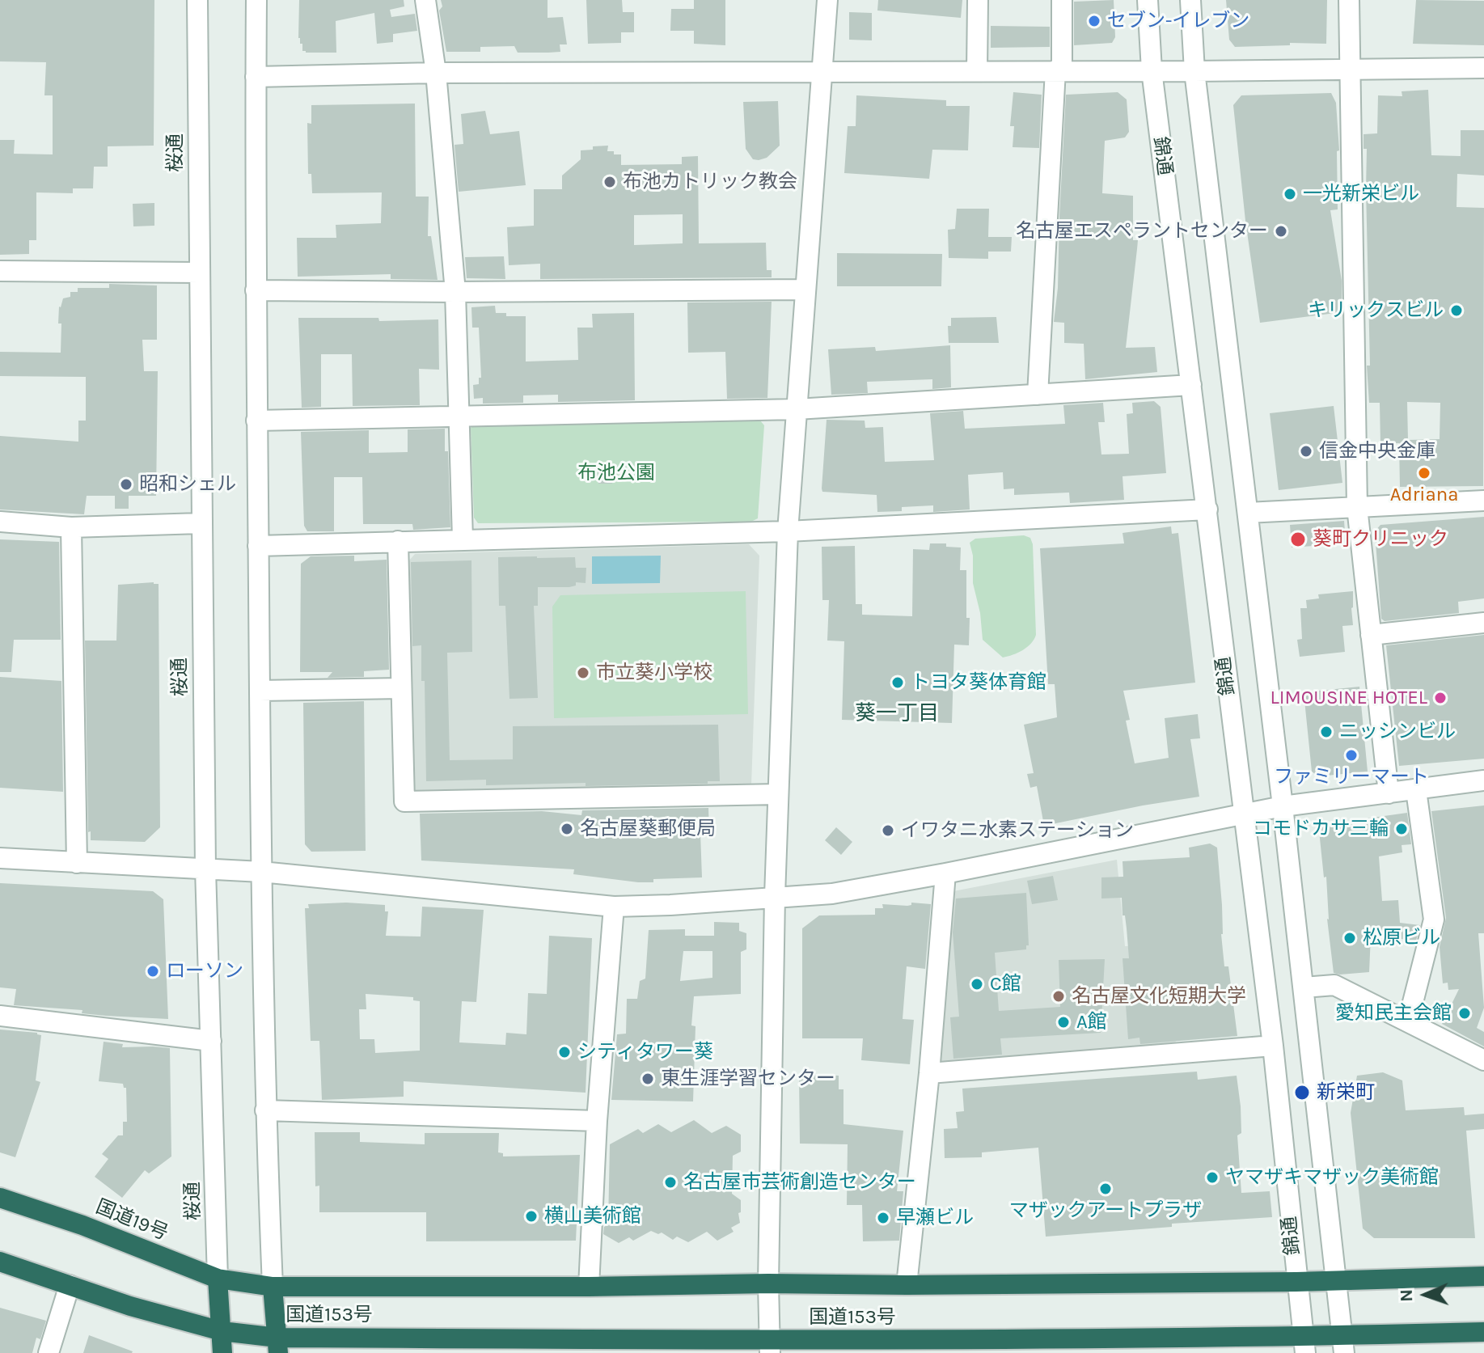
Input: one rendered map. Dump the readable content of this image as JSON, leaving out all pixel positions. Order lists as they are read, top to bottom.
{
  "streets": {
    "highway": ["桜通", "国道19号", "国道153号"],
    "street": ["錦通"]
  },
  "crossings": [
    ["桜通", "国道19号"],
    ["桜通", "国道153号"],
    ["錦通", "国道153号"],
    ["国道19号", "国道153号"]
  ],
  "districts": ["葵一丁目"],
  "parks": ["布池公園"],
  "places": [
    "セブン-イレブン",
    "布池カトリック教会",
    "一光新栄ビル",
    "名古屋エスペラントセンター",
    "キリックスビル",
    "信金中央金庫",
    "Adriana",
    "昭和シェル",
    "葵町クリニック",
    "市立葵小学校",
    "トヨタ葵体育館",
    "LIMOUSINE HOTEL",
    "ニッシンビル",
    "ファミリーマート",
    "名古屋葵郵便局",
    "コモドカサ三輪",
    "イワタニ水素ステーション",
    "松原ビル",
    "ローソン",
    "C館",
    "名古屋文化短期大学",
    "愛知民主会館",
    "A館",
    "シティタワー葵",
    "東生涯学習センター",
    "新栄町",
    "ヤマザキマザック美術館",
    "名古屋市芸術創造センター",
    "マザックアートプラザ",
    "横山美術館",
    "早瀬ビル"
  ],
  "north": "left"
}
